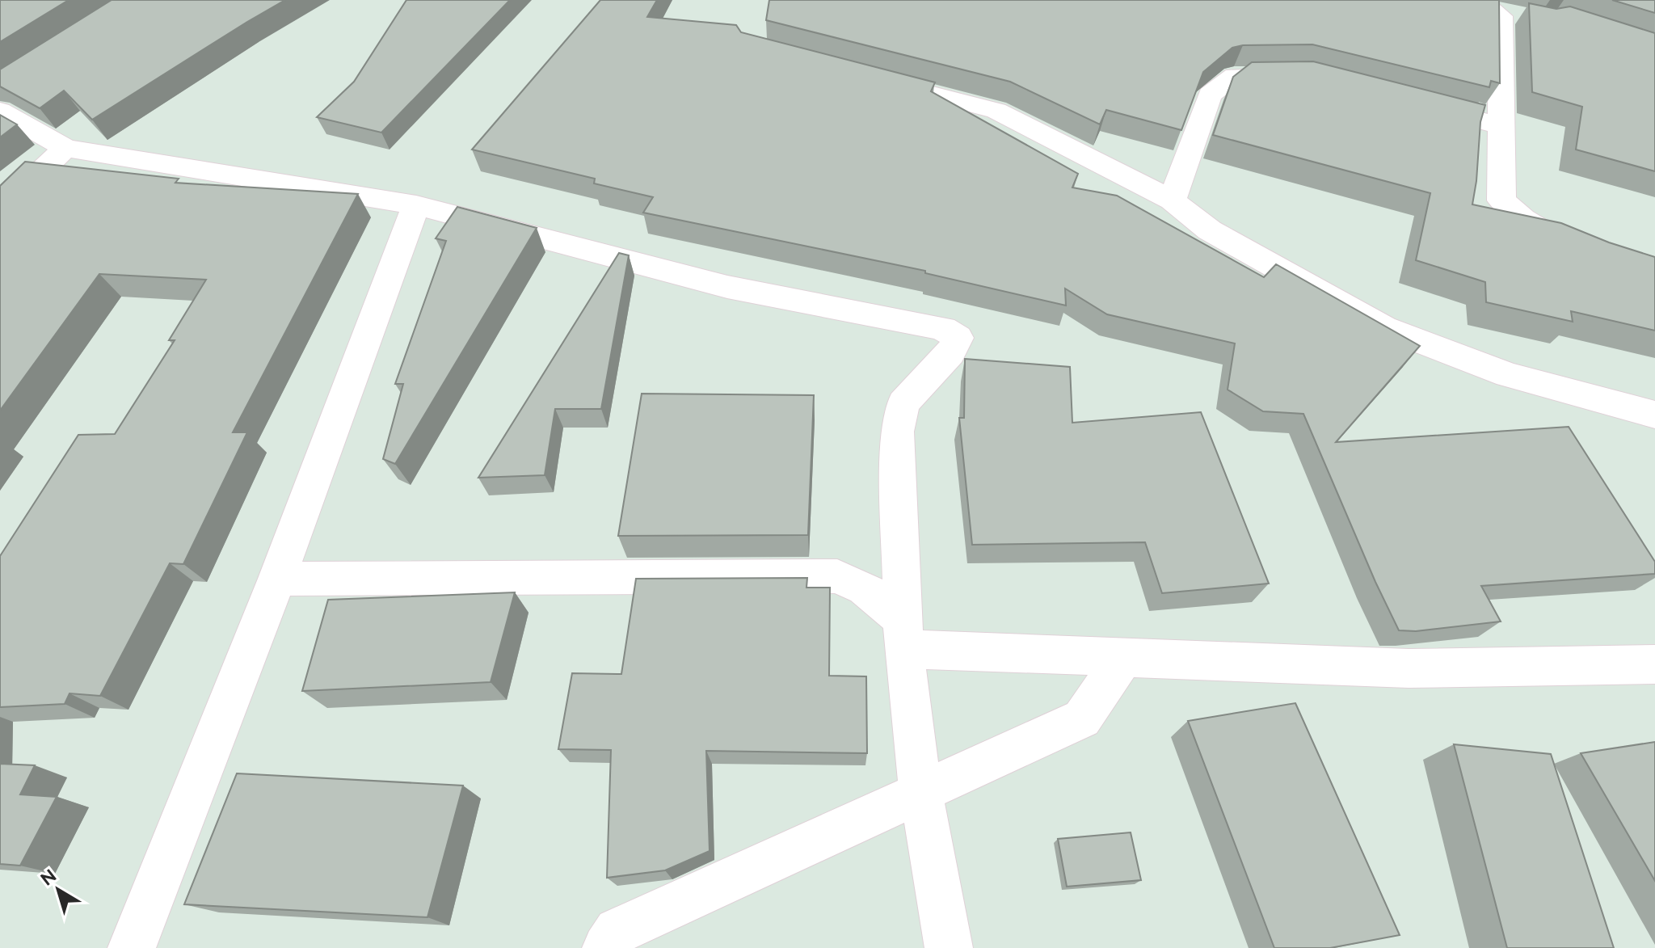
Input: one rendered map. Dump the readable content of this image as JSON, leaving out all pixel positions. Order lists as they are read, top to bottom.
{
  "north": "top left"
}
